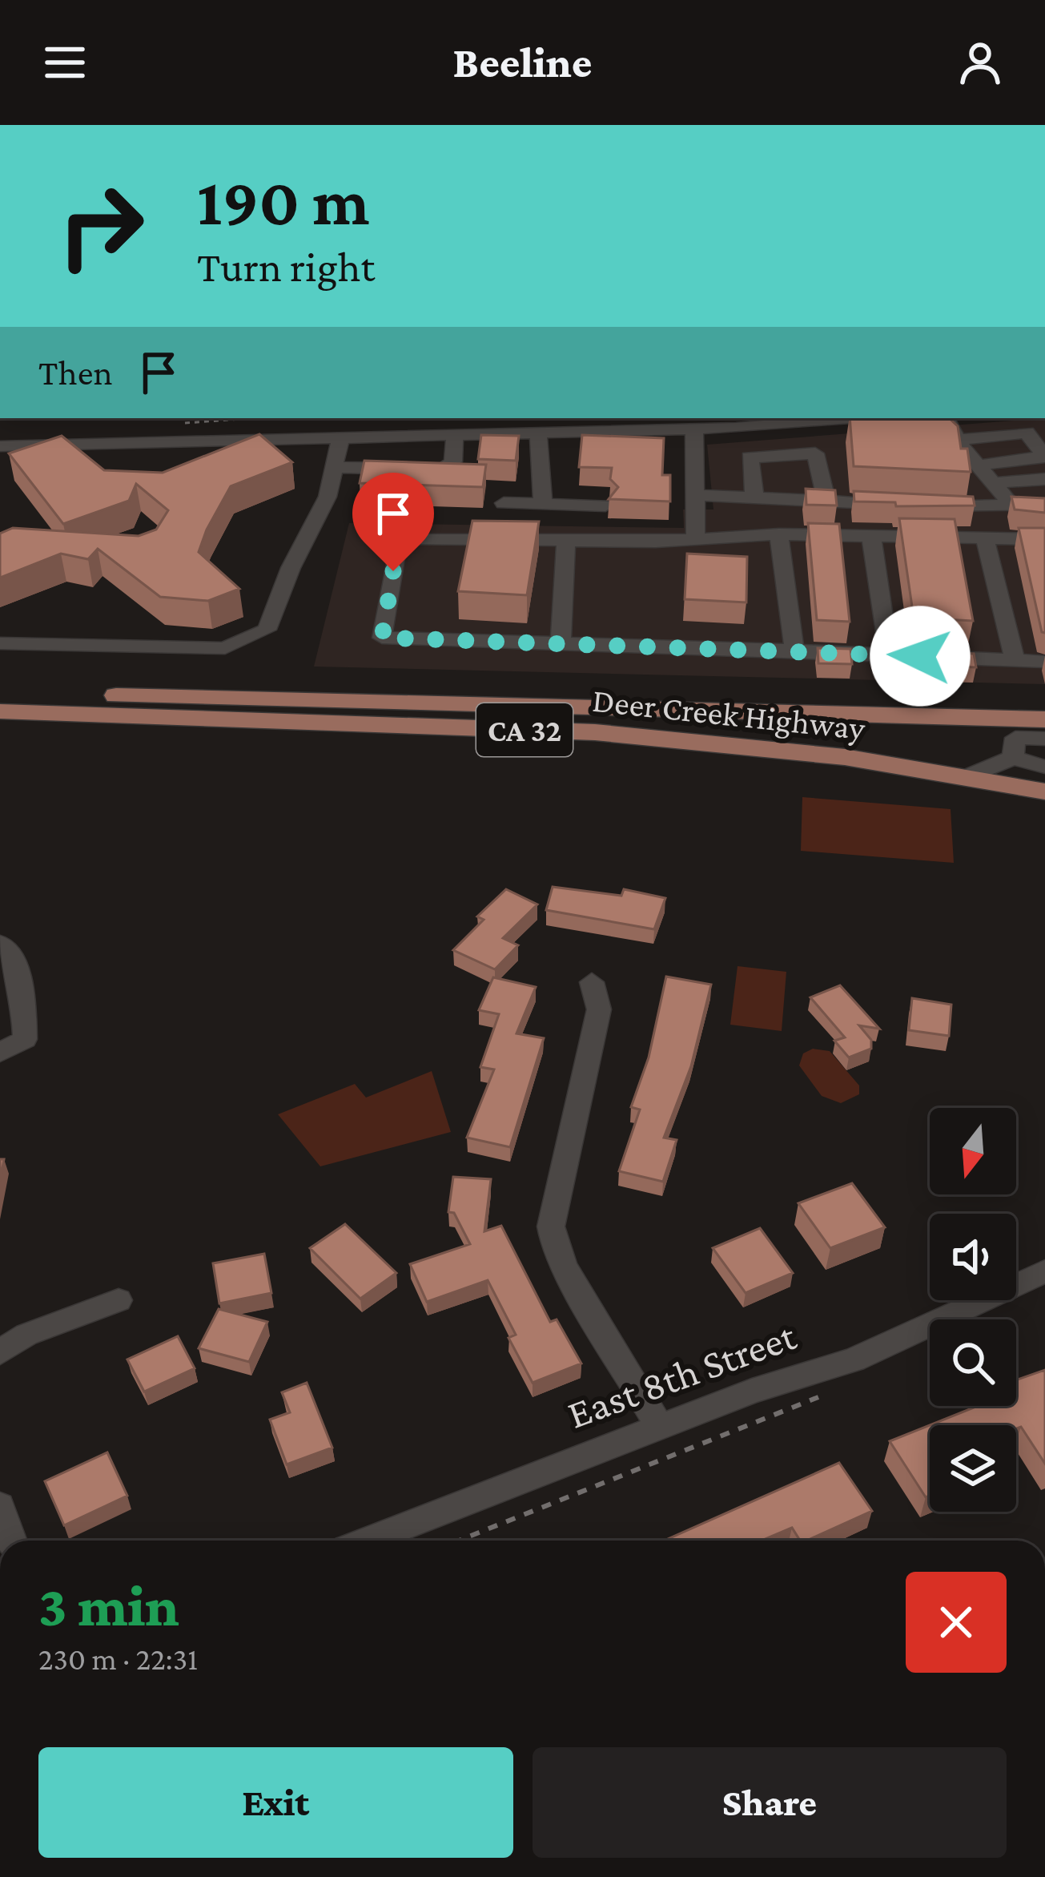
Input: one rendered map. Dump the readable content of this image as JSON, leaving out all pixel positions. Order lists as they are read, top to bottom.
{
  "streets": {
    "main road": ["Deer Creek Highway", "CA 32"],
    "street": ["East 8th Street"]
  },
  "north": "bottom",
  "page": {
    "header": "Beeline",
    "turn": ["190 m", "Turn right"],
    "then": "Then",
    "heading": ["3 min", "230 m · 22:31"],
    "buttons": ["Exit", "Share"]
  }
}
